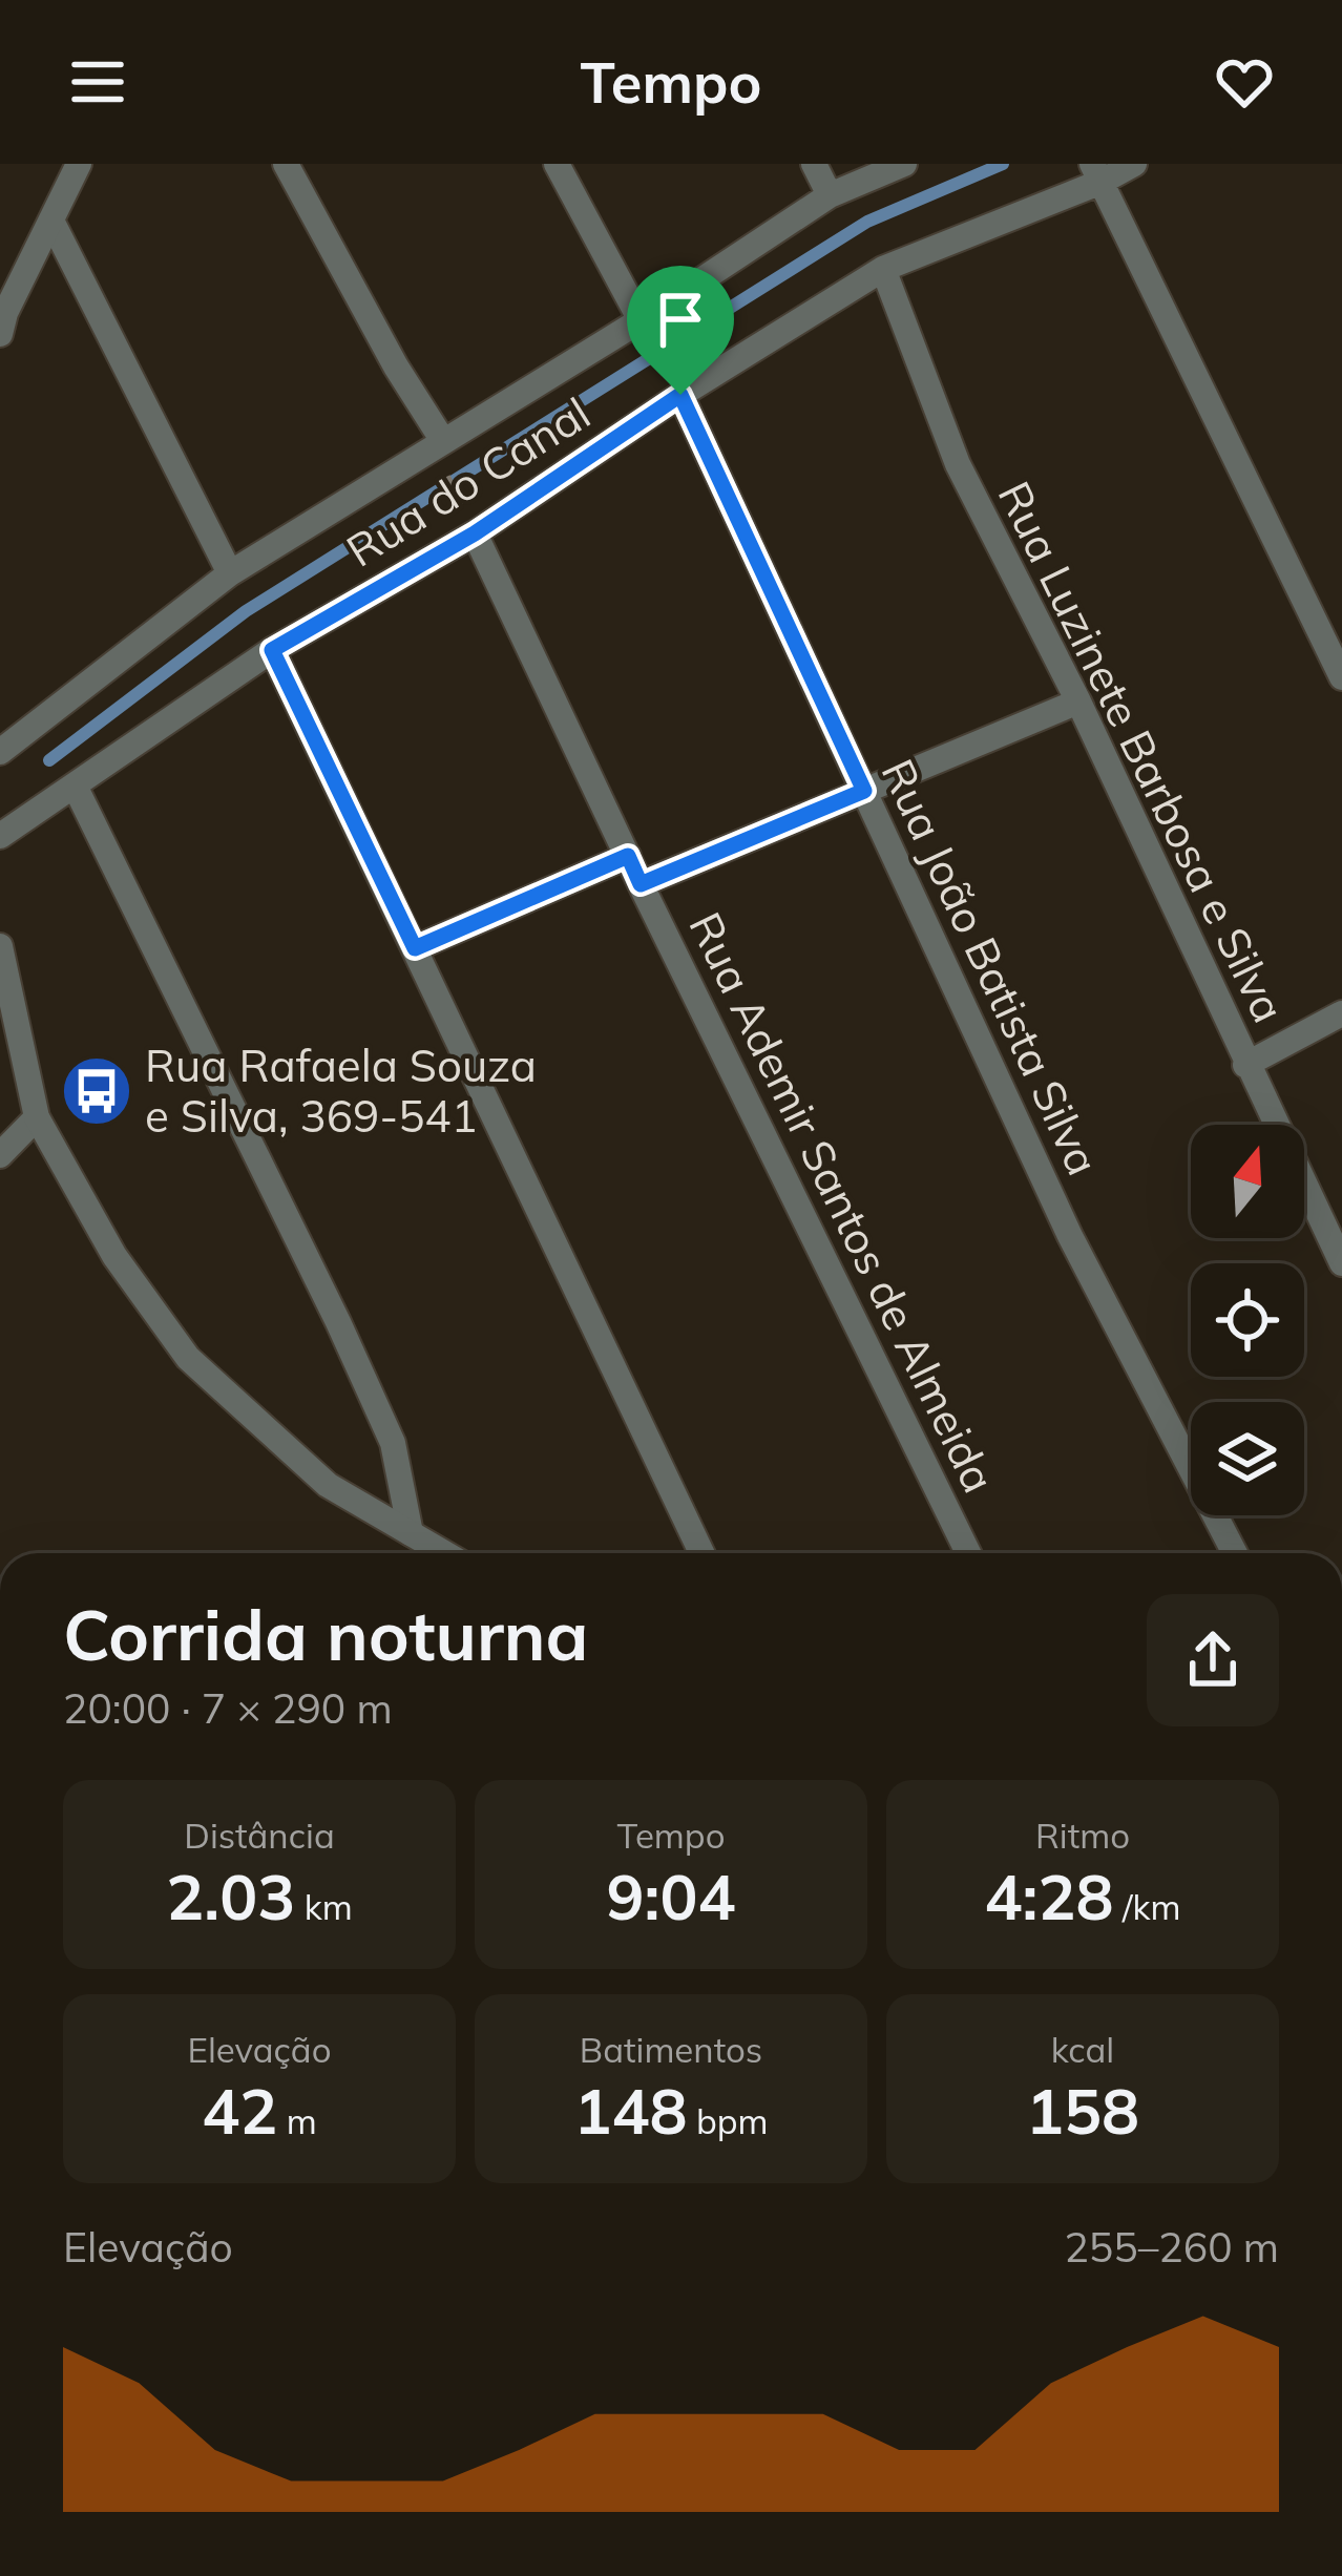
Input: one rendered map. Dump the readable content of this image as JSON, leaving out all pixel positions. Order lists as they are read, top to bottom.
{
  "streets": {
    "street": [
      "Rua do Canal",
      "Rua Luzinete Barbosa e Silva",
      "Rua João Batista Silva",
      "Rua Ademir Santos de Almeida"
    ]
  },
  "crossings": [
    ["Rua do Canal", "Rua Luzinete Barbosa e Silva"],
    ["Rua do Canal", "Rua João Batista Silva"],
    ["Rua do Canal", "Rua Ademir Santos de Almeida"]
  ],
  "places": {
    "bus stop": ["Rua Rafaela Souza e Silva, 369-541"]
  },
  "north": "top",
  "page": {
    "header": "Tempo",
    "heading": ["Corrida noturna", "20:00 · 7 × 290 m"],
    "stats": [
      ["Distância", "2.03 km"],
      ["Tempo", "9:04"],
      ["Ritmo", "4:28 /km"],
      ["Elevação", "42 m"],
      ["Batimentos", "148 bpm"],
      ["kcal", "158"]
    ],
    "chart": ["Elevação", "255–260 m"]
  }
}
